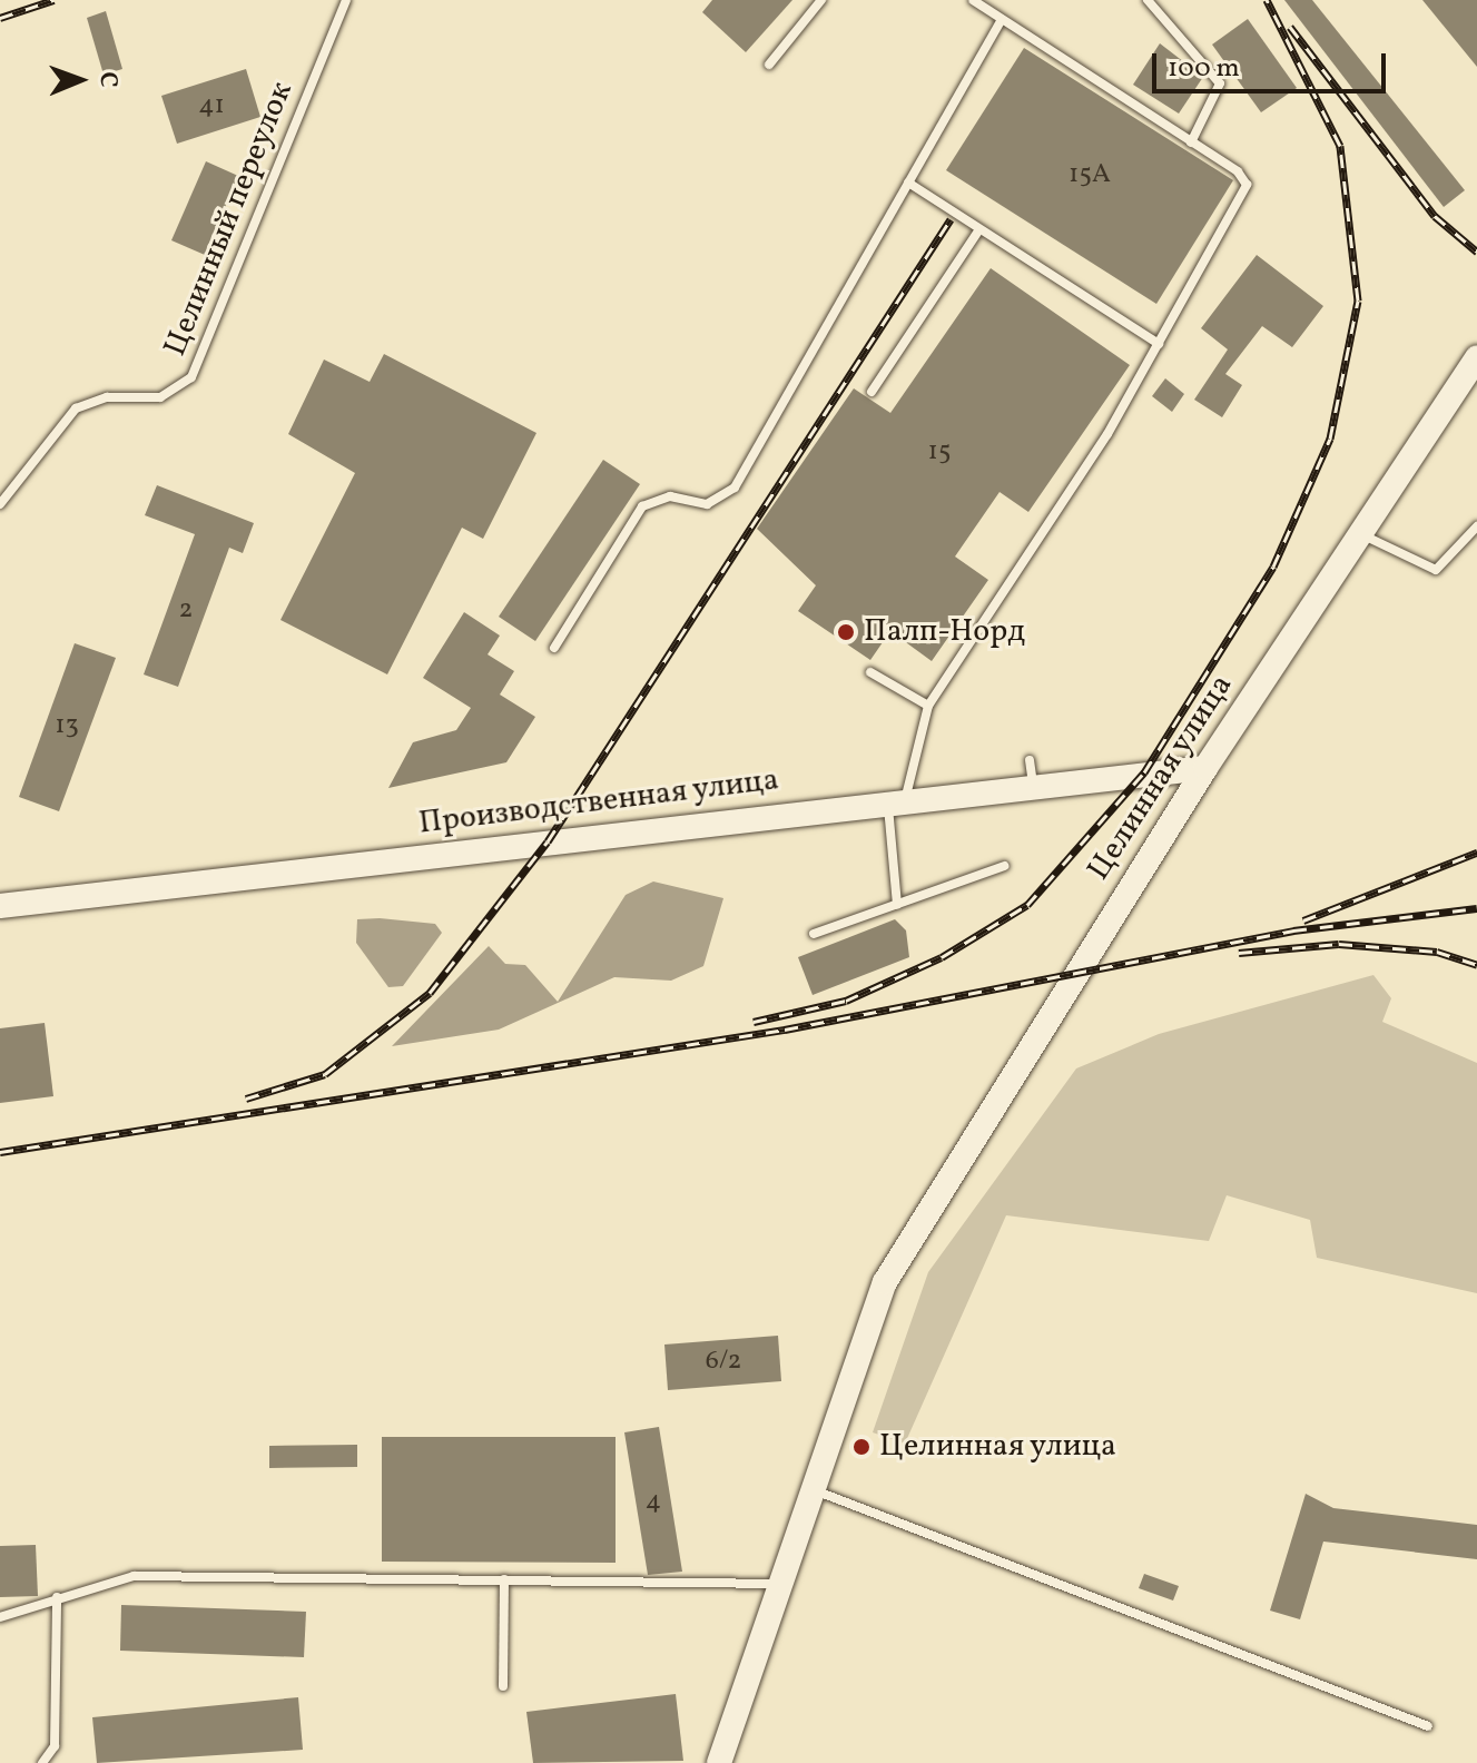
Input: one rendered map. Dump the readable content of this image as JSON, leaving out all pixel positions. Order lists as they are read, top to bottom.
{
  "streets": {
    "street": ["Целинная улица", "Производственная улица"],
    "lane": ["Целинный переулок"]
  },
  "crossings": [
    ["Целинная улица", "Производственная улица"]
  ],
  "places": ["Палп-Норд", "Целинная улица"],
  "house_numbers": [
    "41",
    "15А",
    "15",
    "2",
    "13",
    "6/2",
    "4"
  ],
  "scale_bar": "100 m",
  "north": "right"
}
